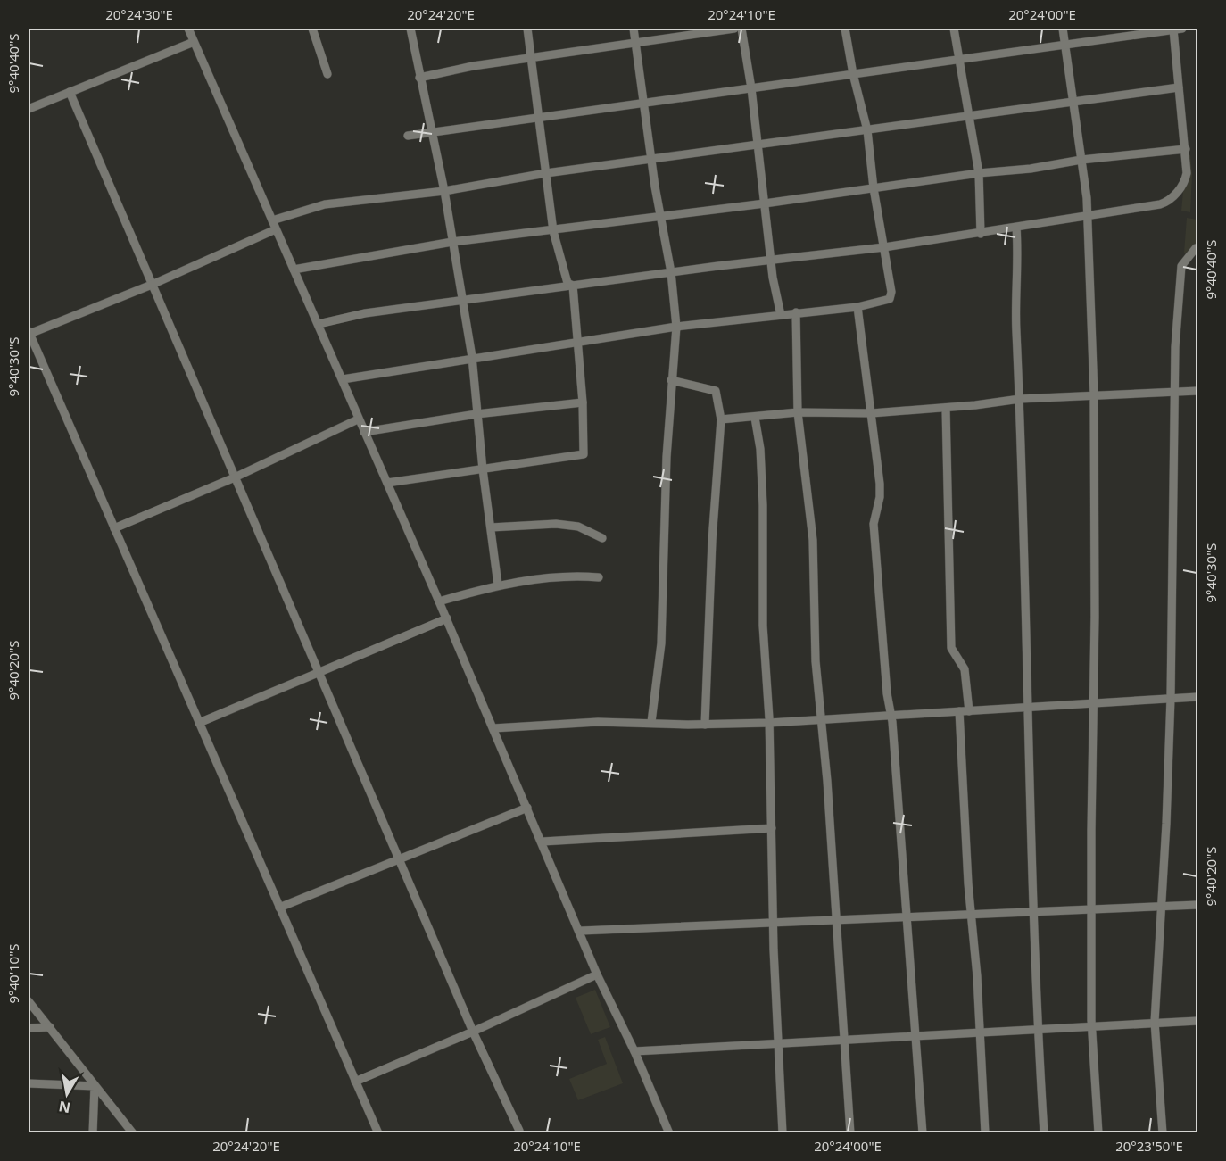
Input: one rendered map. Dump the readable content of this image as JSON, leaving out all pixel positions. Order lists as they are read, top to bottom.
{
  "north": "bottom",
  "coordinates": [
    "20°24'30\"E",
    "20°24'20\"E",
    "20°24'10\"E",
    "20°24'00\"E",
    "9°40'40\"S",
    "9°40'30\"S",
    "9°40'20\"S",
    "9°40'10\"S",
    "20°23'50\"E"
  ]
}
